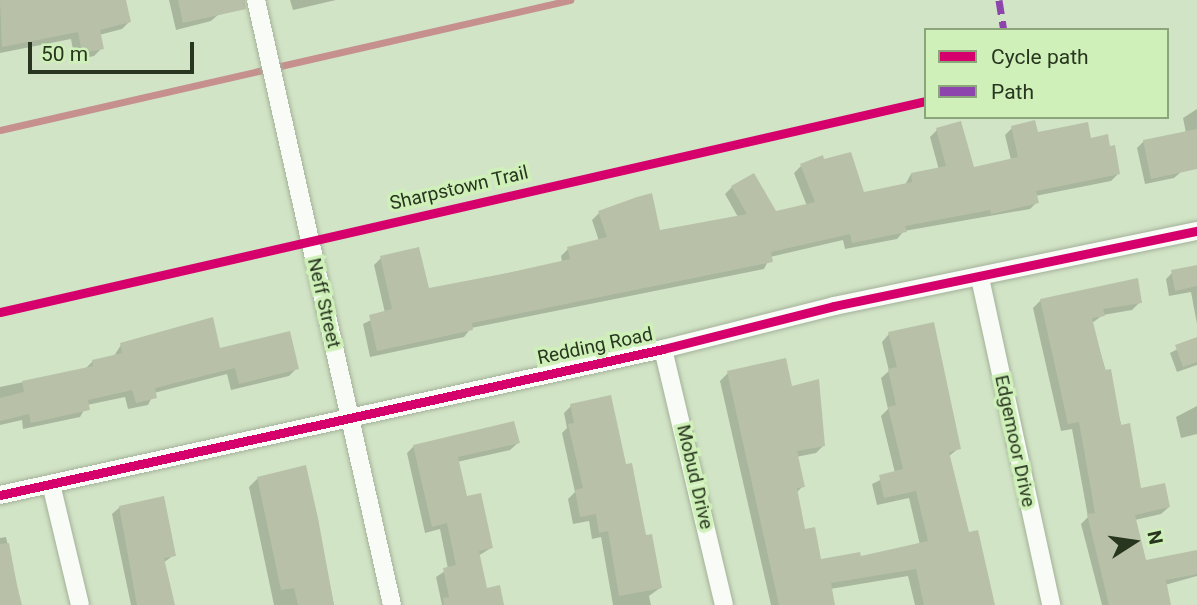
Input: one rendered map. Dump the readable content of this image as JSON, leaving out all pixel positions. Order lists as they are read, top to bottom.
{
  "streets": {
    "street": [
      "Neff Street",
      "Redding Road",
      "Edgemoor Drive",
      "Mobud Drive"
    ],
    "cycle path": ["Sharpstown Trail"]
  },
  "crossings": [
    ["Neff Street", "Redding Road"],
    ["Redding Road", "Edgemoor Drive"],
    ["Redding Road", "Mobud Drive"]
  ],
  "legend": ["Cycle path", "Path"],
  "scale_bar": "50 m",
  "north": "right"
}
